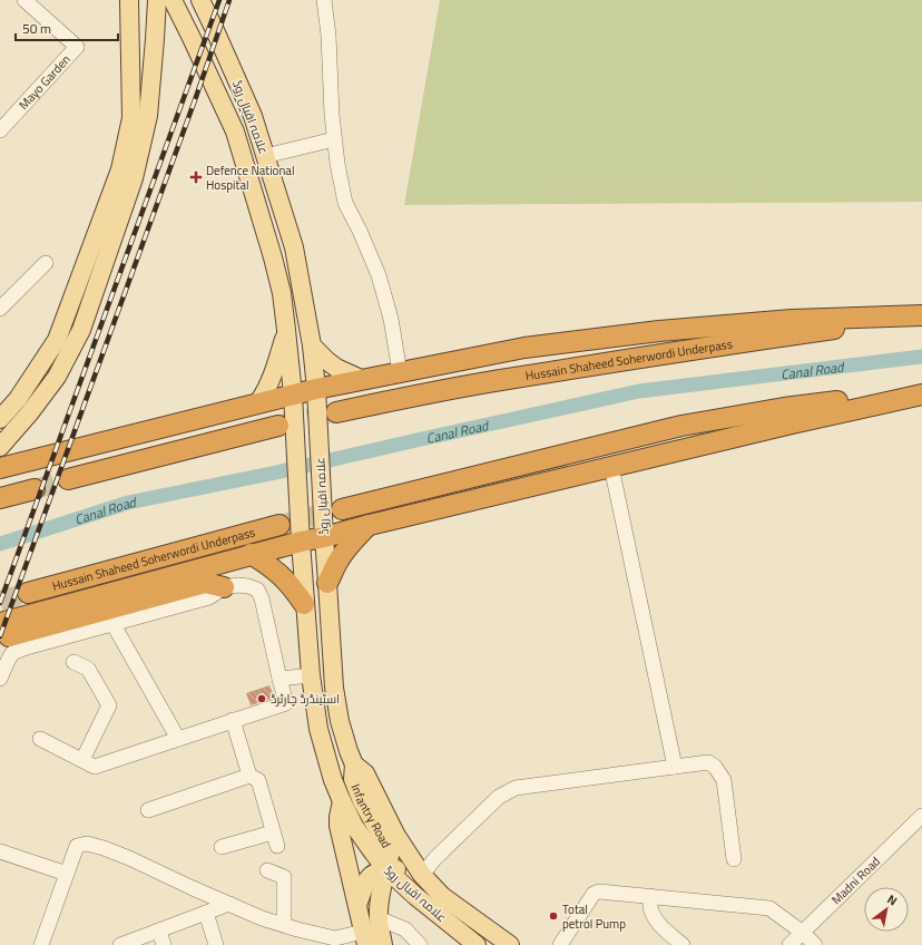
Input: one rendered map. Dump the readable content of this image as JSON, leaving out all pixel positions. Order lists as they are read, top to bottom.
{
  "streets": {
    "highway": ["Hussain Shaheed Soherwordi Underpass"],
    "main road": ["علامہ اقبال روڈ", "Infantry Road"],
    "street": ["Mayo Garden", "Madni Road"]
  },
  "crossings": [
    ["علامہ اقبال روڈ", "Infantry Road"]
  ],
  "water": ["Canal Road"],
  "places": {
    "health": ["Defence National Hospital"],
    "other": ["اسٹینڈرڈ چارٹرڈ", "Total petrol Pump"]
  },
  "scale_bar": "50 m",
  "north": "top right"
}
